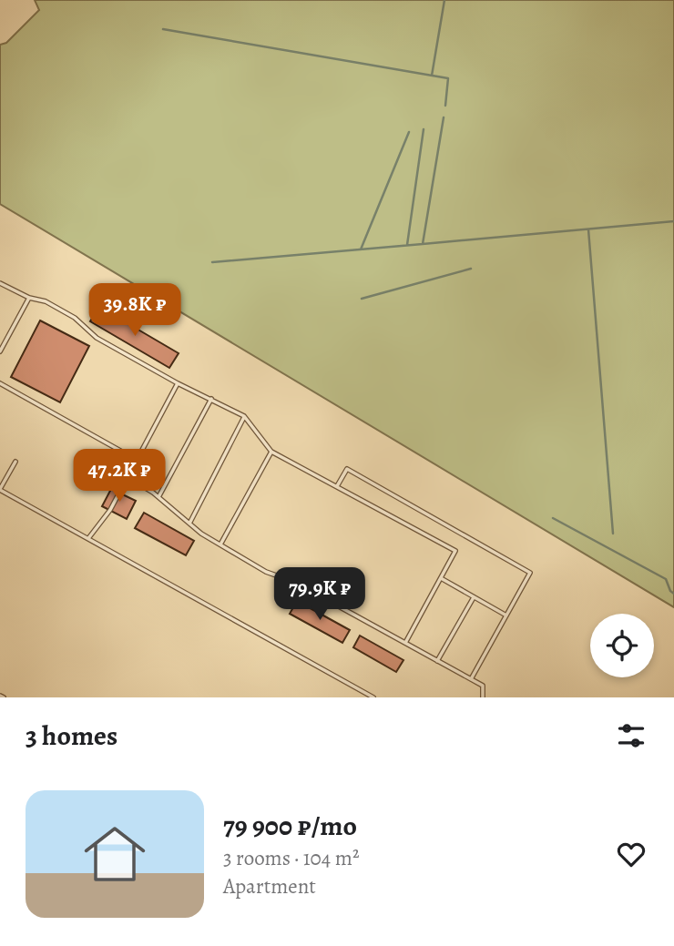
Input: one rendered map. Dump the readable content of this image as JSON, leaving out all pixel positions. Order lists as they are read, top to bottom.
{
  "page": {
    "price": ["39.8K ₽", "47.2K ₽", "79.9K ₽"],
    "heading": "3 homes",
    "list": [
      {
        "name": "79 900 ₽/mo",
        "note": "3 rooms · 104 m² · Apartment"
      }
    ]
  }
}
